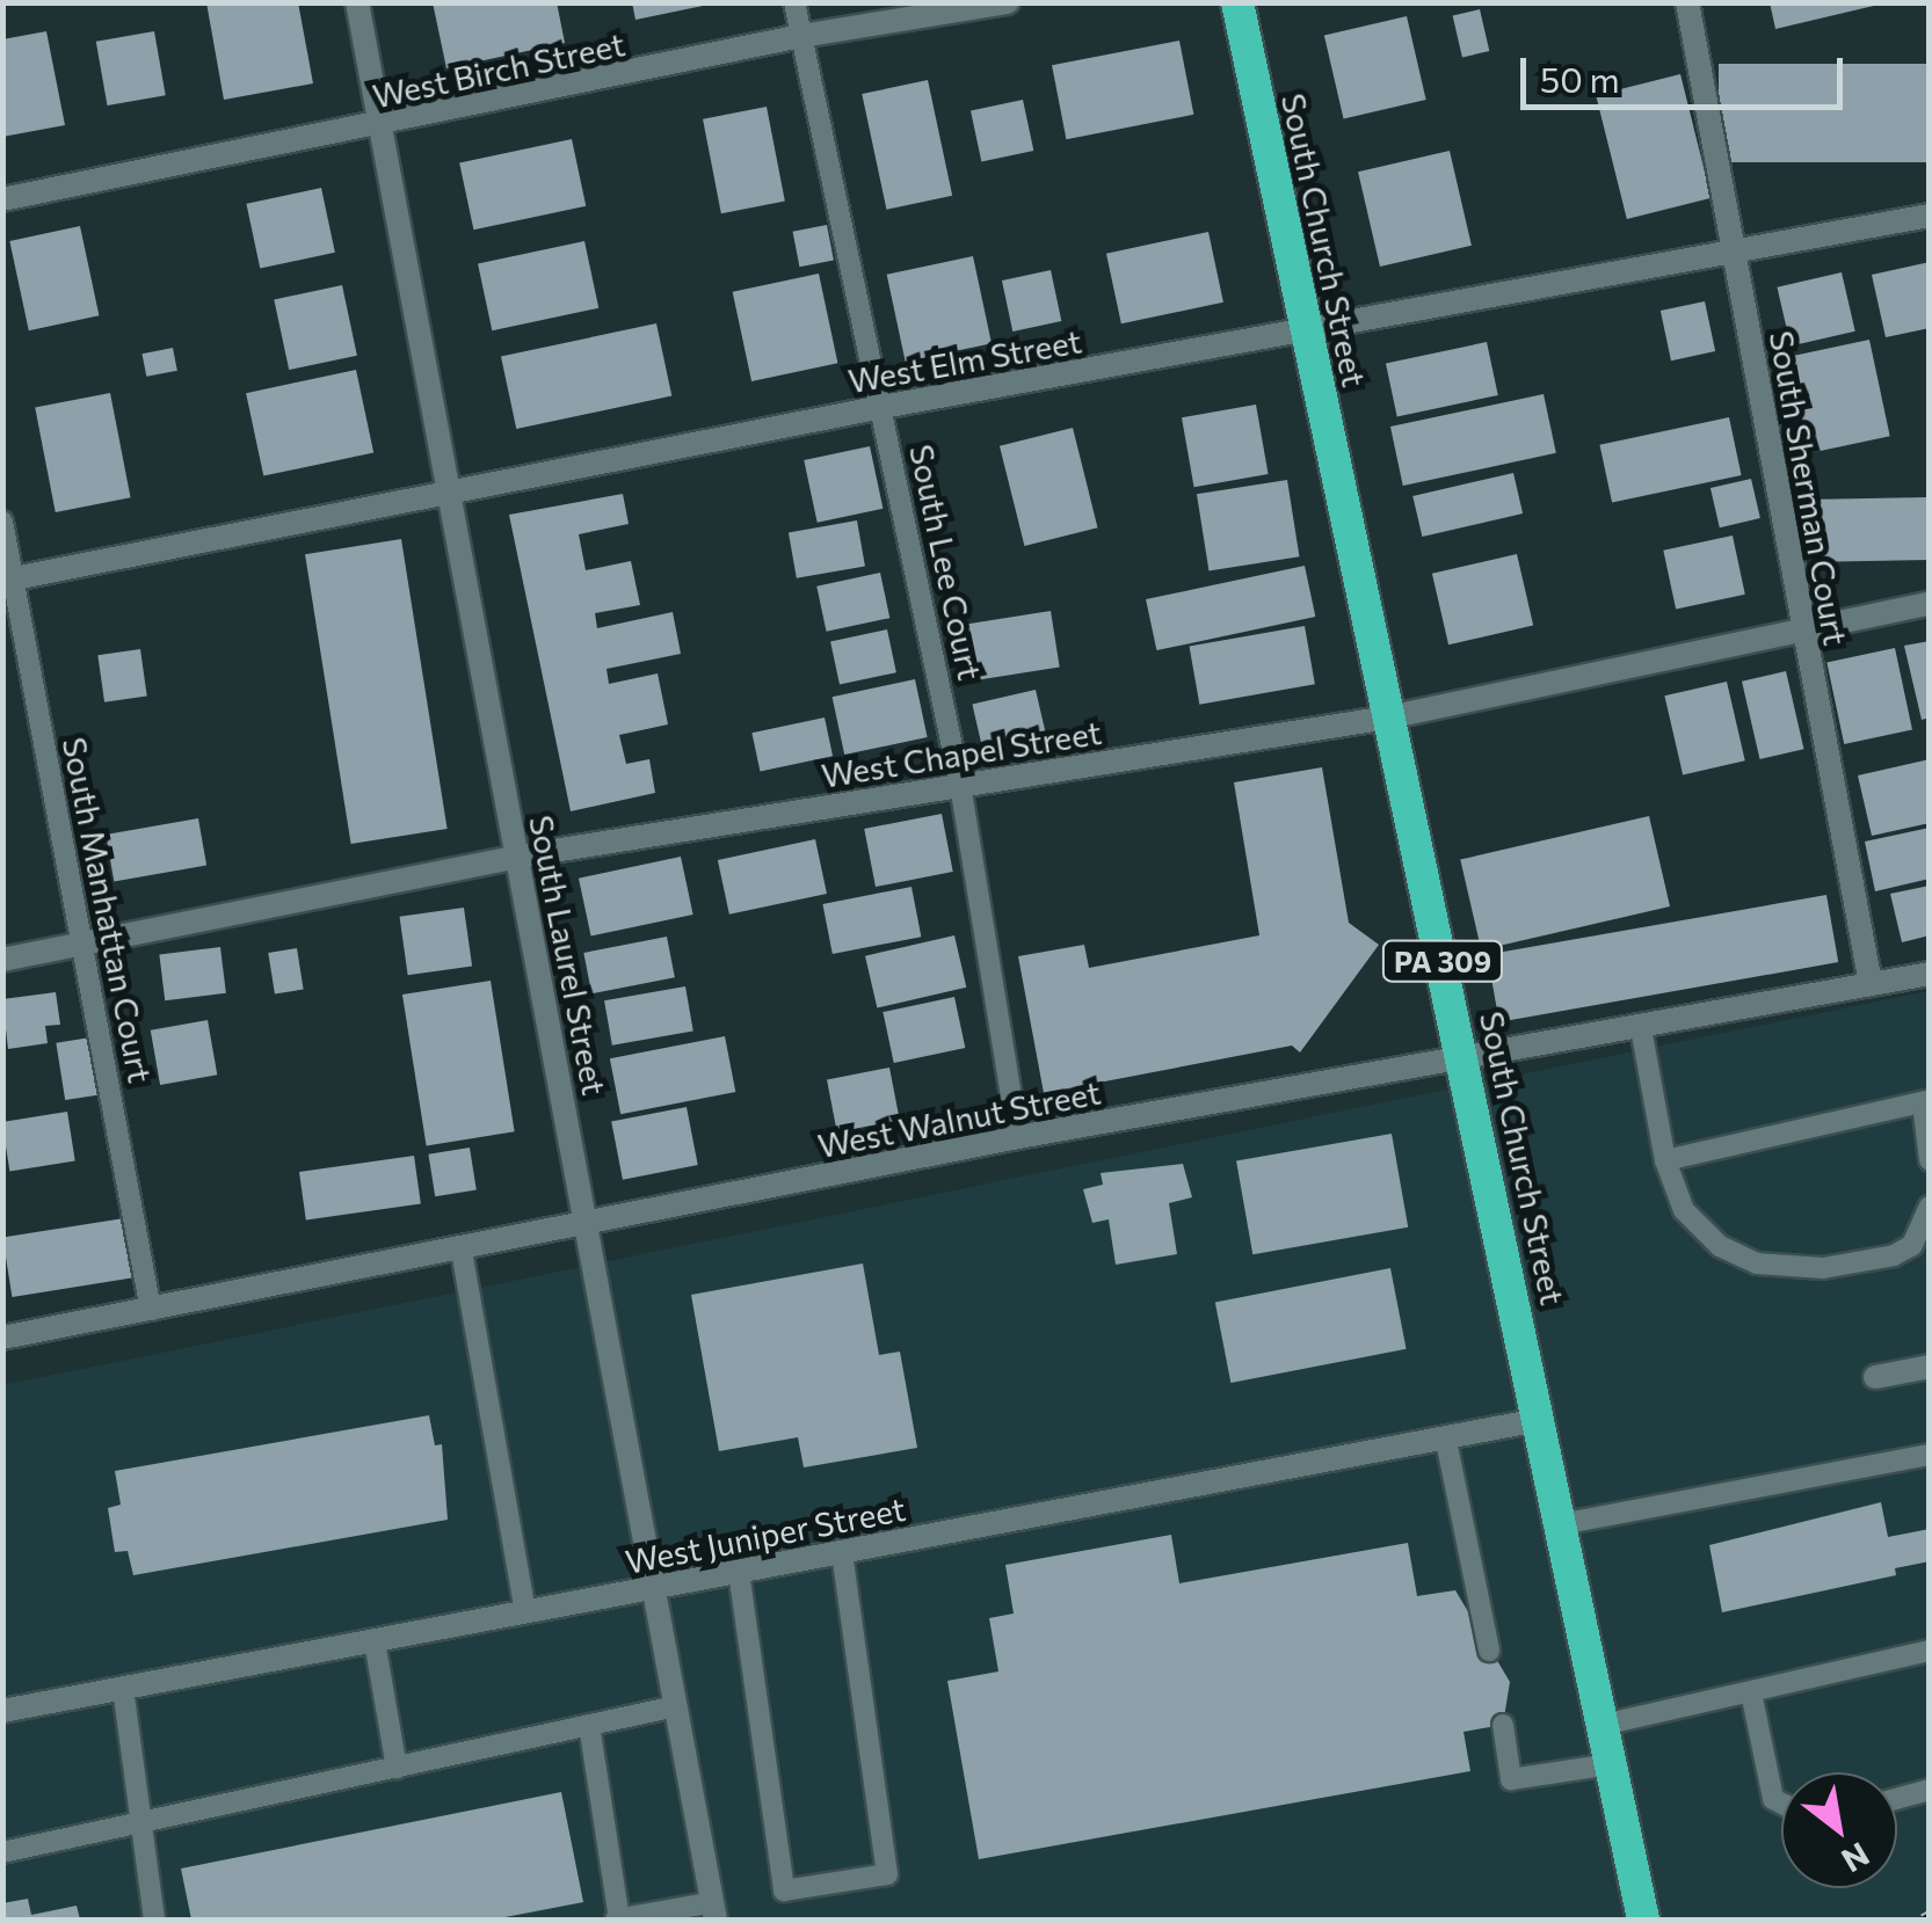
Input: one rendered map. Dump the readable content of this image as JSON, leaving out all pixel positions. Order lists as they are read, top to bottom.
{
  "streets": {
    "highway": ["South Church Street", "PA 309"],
    "street": [
      "West Birch Street",
      "West Elm Street",
      "South Sherman Court",
      "West Chapel Street",
      "South Laurel Street",
      "West Walnut Street",
      "West Juniper Street"
    ],
    "lane": ["South Lee Court", "South Manhattan Court"]
  },
  "crossings": [
    ["West Birch Street", "South Lee Court"],
    ["West Birch Street", "South Laurel Street"],
    ["South Church Street", "West Elm Street"],
    ["South Church Street", "West Chapel Street"],
    ["South Church Street", "West Walnut Street"],
    ["South Church Street", "West Juniper Street"],
    ["West Elm Street", "South Sherman Court"],
    ["West Elm Street", "South Lee Court"],
    ["West Elm Street", "South Manhattan Court"],
    ["West Elm Street", "South Laurel Street"],
    ["South Sherman Court", "West Chapel Street"],
    ["South Sherman Court", "West Walnut Street"],
    ["South Lee Court", "West Chapel Street"],
    ["South Lee Court", "West Walnut Street"],
    ["West Chapel Street", "South Manhattan Court"],
    ["West Chapel Street", "South Laurel Street"],
    ["South Manhattan Court", "West Walnut Street"],
    ["South Laurel Street", "West Walnut Street"],
    ["South Laurel Street", "West Juniper Street"]
  ],
  "scale_bar": "50 m",
  "north": "bottom right"
}
